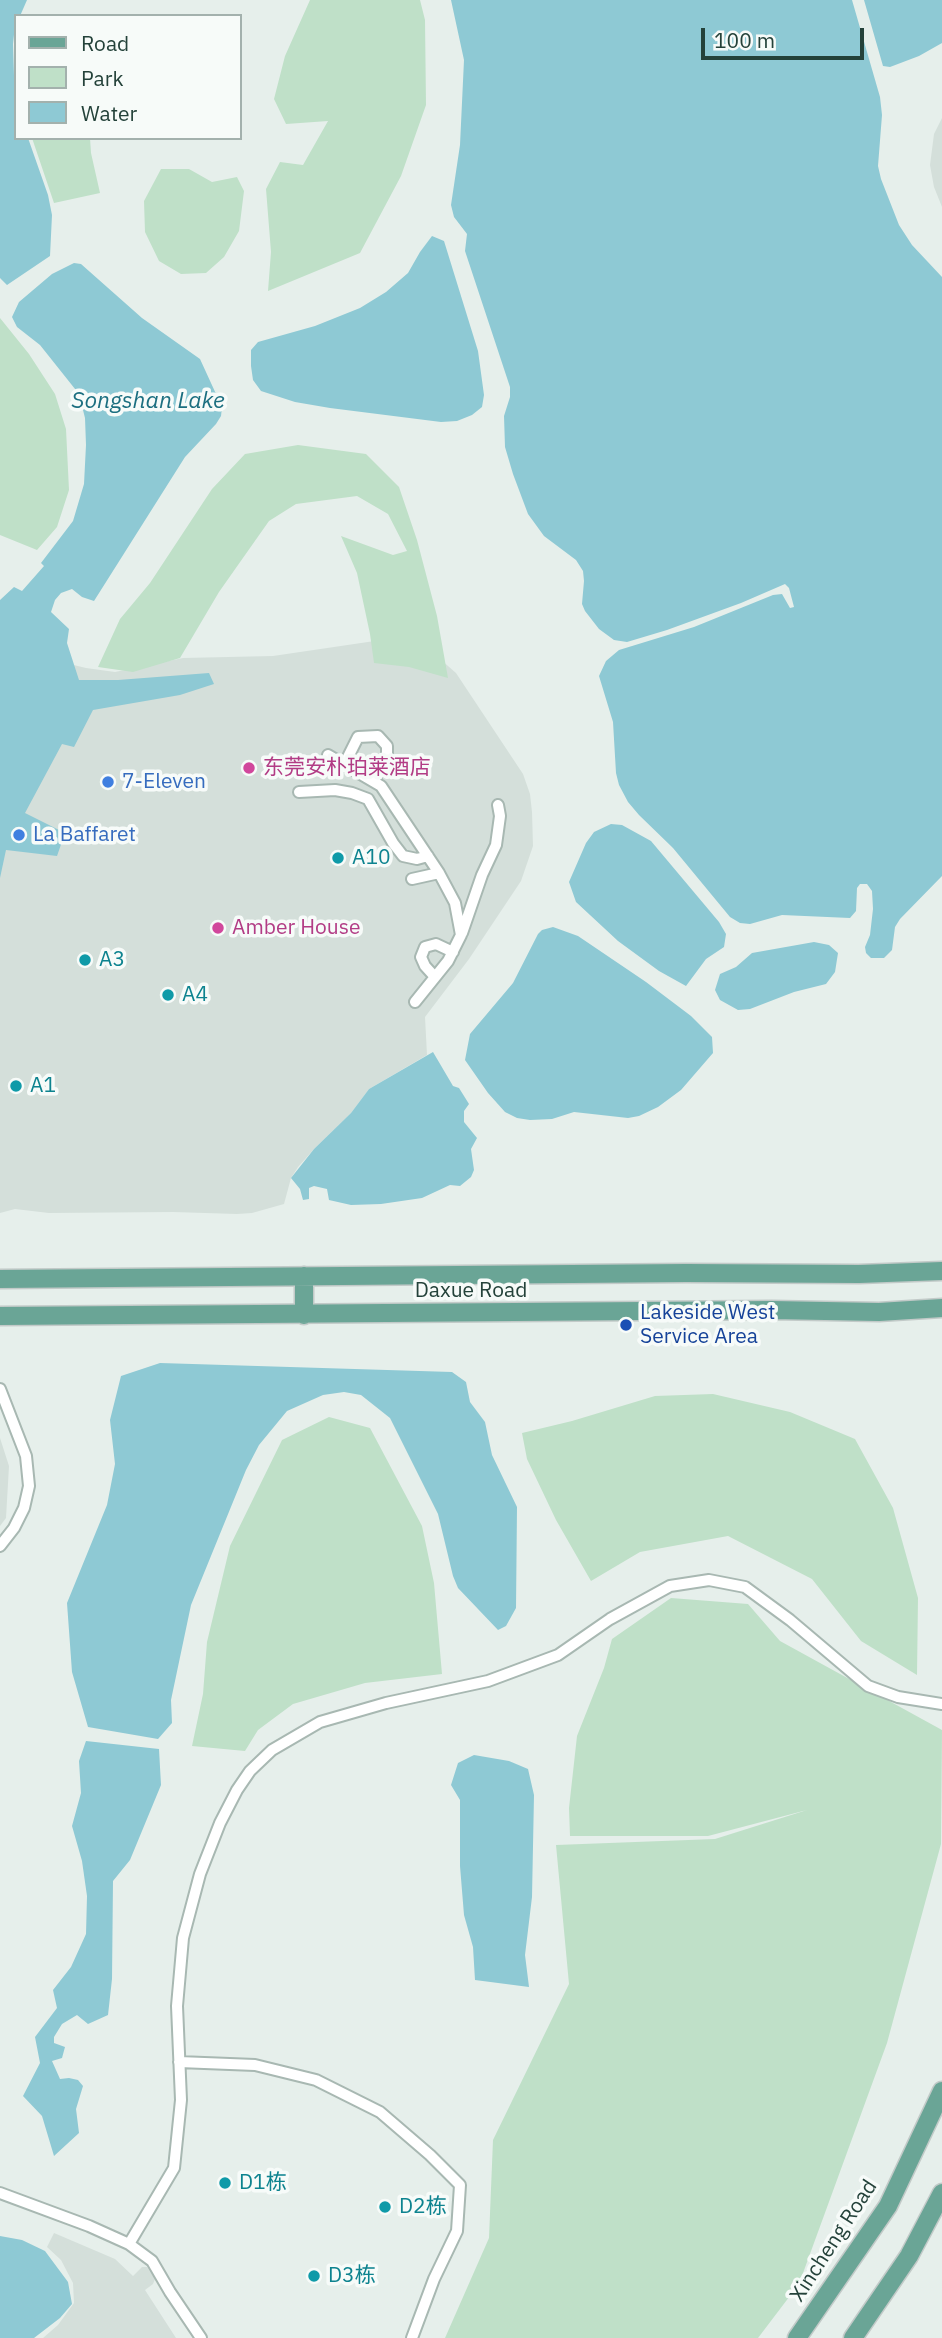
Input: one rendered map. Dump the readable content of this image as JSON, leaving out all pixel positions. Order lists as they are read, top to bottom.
{
  "streets": {
    "main road": ["Daxue Road", "Xincheng Road"]
  },
  "water": ["Songshan Lake"],
  "places": [
    "东莞安朴珀莱酒店",
    "7-Eleven",
    "La Baffaret",
    "A10",
    "Amber House",
    "A3",
    "A4",
    "A1",
    "Lakeside West Service Area",
    "D1栋",
    "D2栋",
    "D3栋"
  ],
  "legend": ["Road", "Park", "Water"],
  "scale_bar": "100 m"
}
